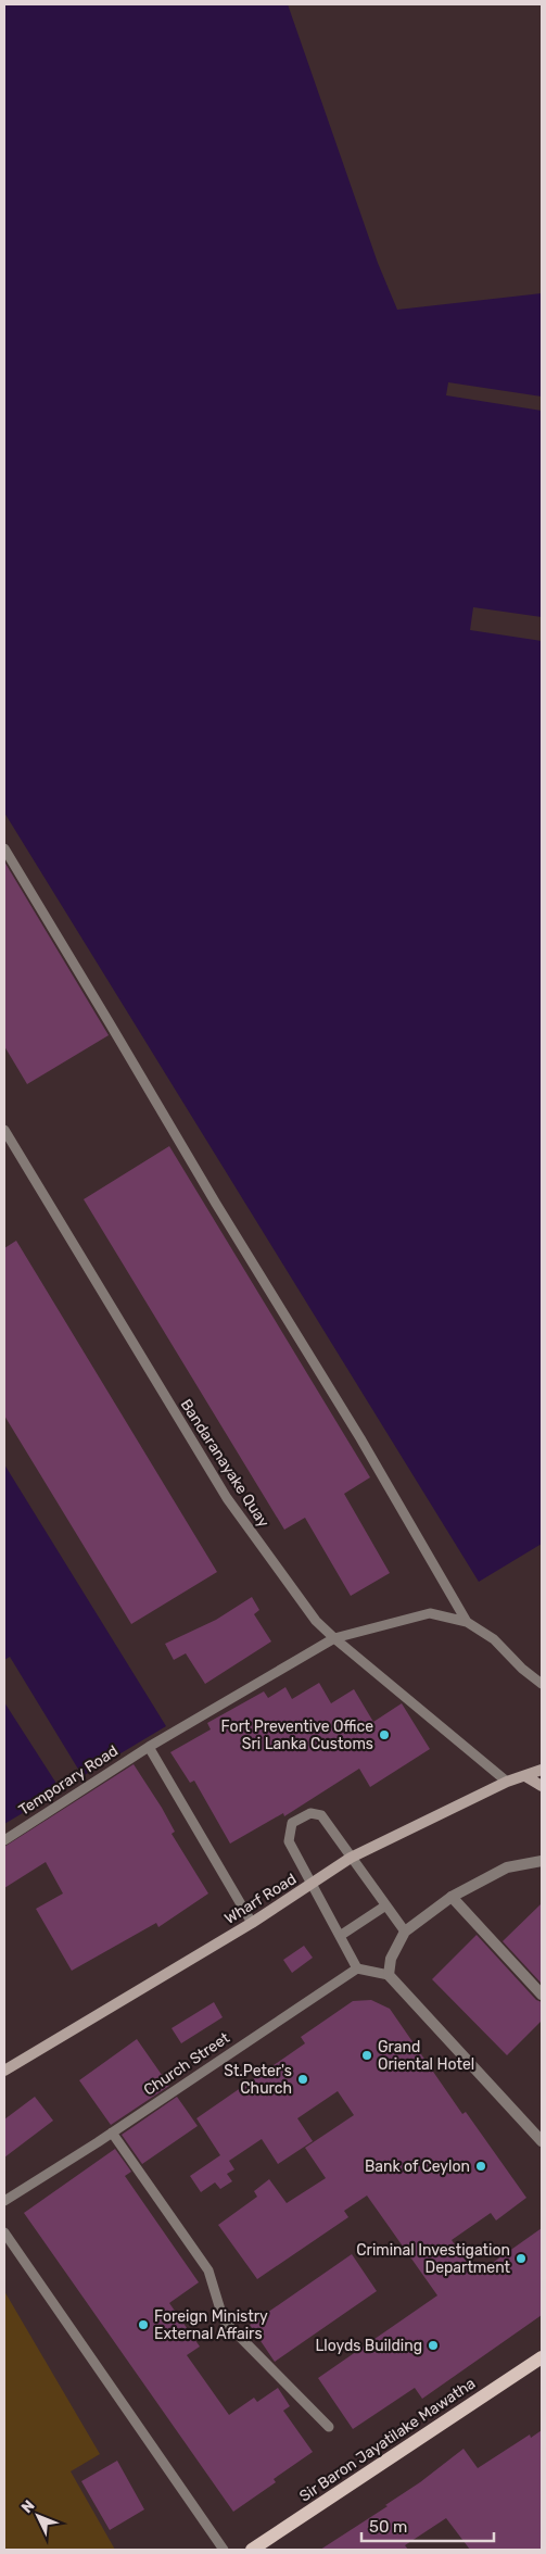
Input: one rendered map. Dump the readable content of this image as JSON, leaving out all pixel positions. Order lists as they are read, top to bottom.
{
  "streets": {
    "main road": ["Wharf Road", "Sir Baron Jayatilake Mawatha"],
    "lane": ["Bandaranayake Quay", "Temporary Road", "Church Street"]
  },
  "crossings": [
    ["Bandaranayake Quay", "Temporary Road"],
    ["Bandaranayake Quay", "Wharf Road"]
  ],
  "places": [
    "Fort Preventive Office Sri Lanka Customs",
    "Grand Oriental Hotel",
    "St.Peter's Church",
    "Bank of Ceylon",
    "Criminal Investigation Department",
    "Foreign Ministry External Affairs",
    "Lloyds Building"
  ],
  "scale_bar": "50 m",
  "north": "top left"
}
